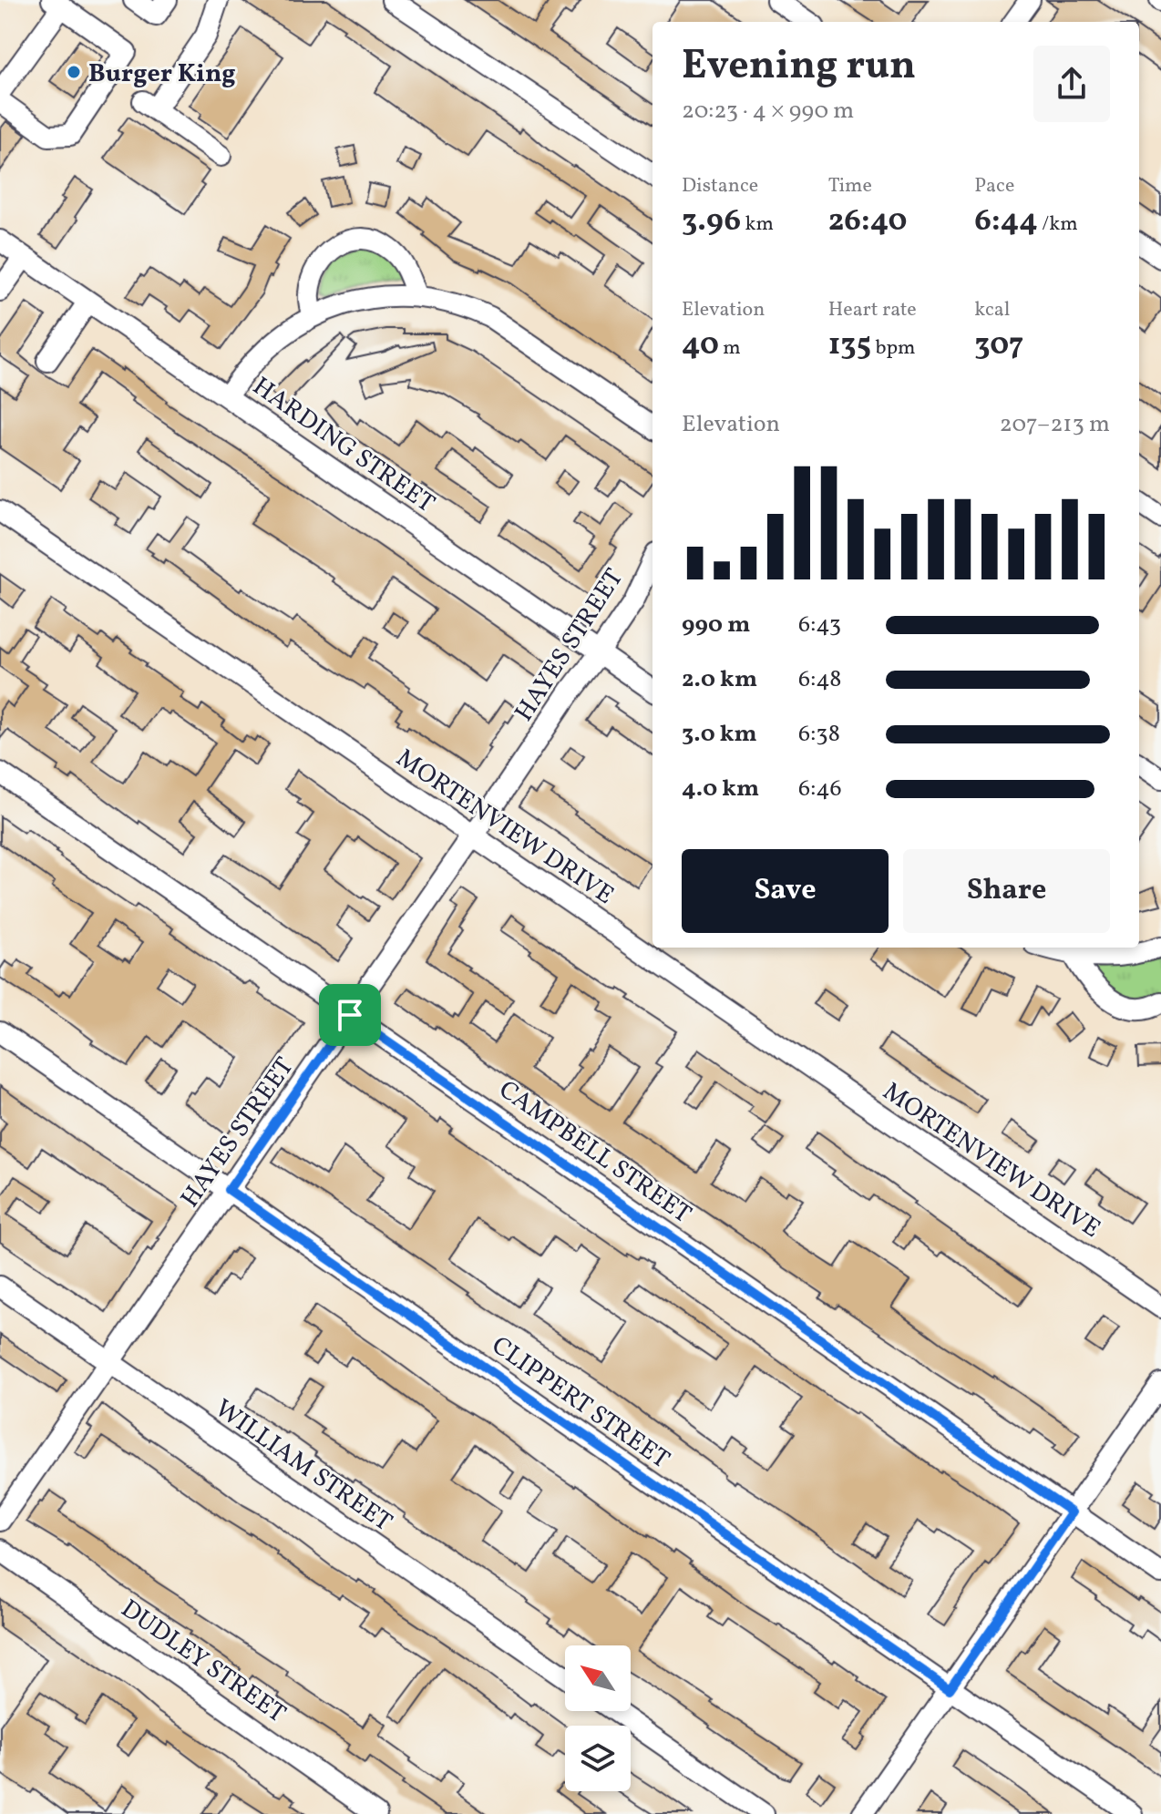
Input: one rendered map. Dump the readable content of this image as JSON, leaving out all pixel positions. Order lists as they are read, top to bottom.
{
  "streets": {
    "street": [
      "HARDING STREET",
      "HAYES STREET",
      "MORTENVIEW DRIVE",
      "CAMPBELL STREET",
      "CLIPPERT STREET",
      "WILLIAM STREET",
      "DUDLEY STREET"
    ]
  },
  "crossings": [
    ["HARDING STREET", "HAYES STREET"],
    ["HAYES STREET", "MORTENVIEW DRIVE"],
    ["HAYES STREET", "CAMPBELL STREET"],
    ["HAYES STREET", "CLIPPERT STREET"],
    ["HAYES STREET", "WILLIAM STREET"]
  ],
  "places": ["Burger King"],
  "north": "top left",
  "page": {
    "heading": ["Evening run", "20:23 · 4 × 990 m"],
    "stats": [
      ["Distance", "3.96 km"],
      ["Time", "26:40"],
      ["Pace", "6:44 /km"],
      ["Elevation", "40 m"],
      ["Heart rate", "135 bpm"],
      ["kcal", "307"]
    ],
    "chart": ["Elevation", "207–213 m"],
    "list": [
      {
        "name": "990 m",
        "note": "6:43"
      },
      {
        "name": "2.0 km",
        "note": "6:48"
      },
      {
        "name": "3.0 km",
        "note": "6:38"
      },
      {
        "name": "4.0 km",
        "note": "6:46"
      }
    ],
    "buttons": ["Save", "Share"]
  }
}
